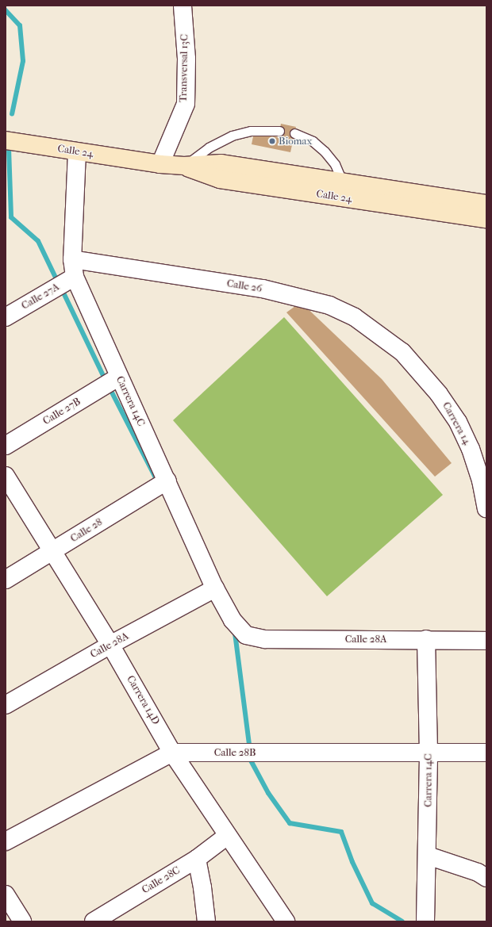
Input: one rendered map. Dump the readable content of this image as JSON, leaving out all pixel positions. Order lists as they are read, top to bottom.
{
  "streets": {
    "main road": ["Calle 24"],
    "street": [
      "Transversal 13C",
      "Calle 26",
      "Calle 27A",
      "Carrera 14C",
      "Calle 27B",
      "Carrera 14",
      "Calle 28",
      "Calle 28A",
      "Carrera 14D",
      "Calle 28B",
      "Calle 28C"
    ]
  },
  "crossings": [
    ["Transversal 13C", "Calle 24"],
    ["Calle 24", "Carrera 14C"],
    ["Calle 26", "Carrera 14C"],
    ["Calle 26", "Carrera 14"],
    ["Calle 27A", "Carrera 14C"],
    ["Carrera 14C", "Calle 27B"],
    ["Carrera 14C", "Calle 28"],
    ["Carrera 14C", "Calle 28A"],
    ["Carrera 14C", "Calle 28B"],
    ["Calle 28", "Carrera 14D"],
    ["Calle 28A", "Carrera 14D"],
    ["Carrera 14D", "Calle 28B"],
    ["Carrera 14D", "Calle 28C"]
  ],
  "places": ["Biomax"]
}
